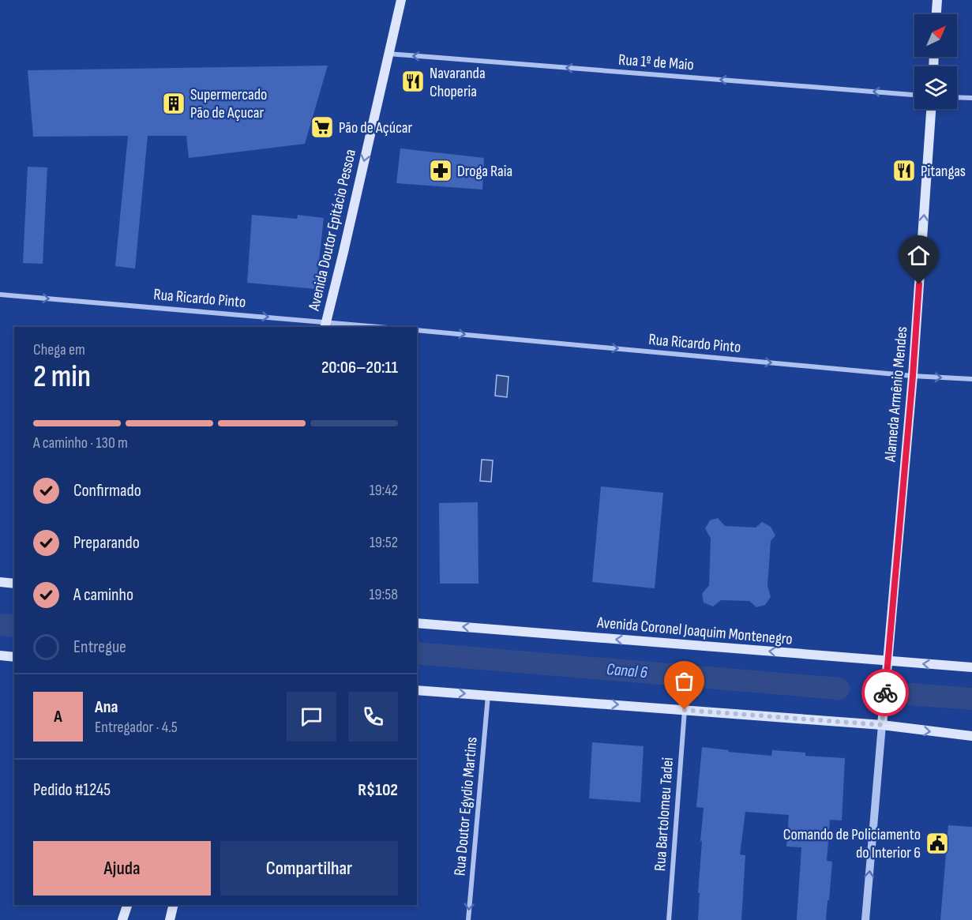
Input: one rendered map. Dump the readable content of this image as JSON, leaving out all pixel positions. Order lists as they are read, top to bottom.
{
  "streets": {
    "main road": ["Avenida Doutor Epitácio Pessoa", "Alameda Armênio Mendes", "Avenida Coronel Joaquim Montenegro"],
    "street": [
      "Rua 1º de Maio",
      "Rua Ricardo Pinto",
      "Rua Doutor Egydio Martins",
      "Rua Bartolomeu Tadei"
    ]
  },
  "crossings": [
    ["Rua 1º de Maio", "Avenida Doutor Epitácio Pessoa"],
    ["Avenida Doutor Epitácio Pessoa", "Rua Ricardo Pinto"],
    ["Rua Ricardo Pinto", "Alameda Armênio Mendes"],
    ["Alameda Armênio Mendes", "Avenida Coronel Joaquim Montenegro"]
  ],
  "one_way": [
    "Rua 1º de Maio",
    "Avenida Doutor Epitácio Pessoa",
    "Rua Ricardo Pinto",
    "Alameda Armênio Mendes",
    "Rua Doutor Egydio Martins"
  ],
  "water": ["Canal 6"],
  "places": {
    "restaurant": ["Navaranda Choperia", "Pitangas"],
    "building": ["Supermercado Pão de Açucar"],
    "supermarket": ["Pão de Açúcar"],
    "pharmacy": ["Droga Raia"],
    "public building": ["Comando de Policiamento do Interior 6"]
  },
  "north": "top right",
  "page": {
    "heading": ["2 min", "Chega em", "20:06–20:11"],
    "panel": [
      "Ana",
      "Entregador · 4.5",
      "Pedido #1245",
      "R$102"
    ],
    "bar": "A caminho · 130 m",
    "list": [
      ["Confirmado", "19:42"],
      ["Preparando", "19:52"],
      ["A caminho", "19:58"],
      "Entregue"
    ],
    "round": "A",
    "buttons": ["Ajuda", "Compartilhar"]
  }
}
